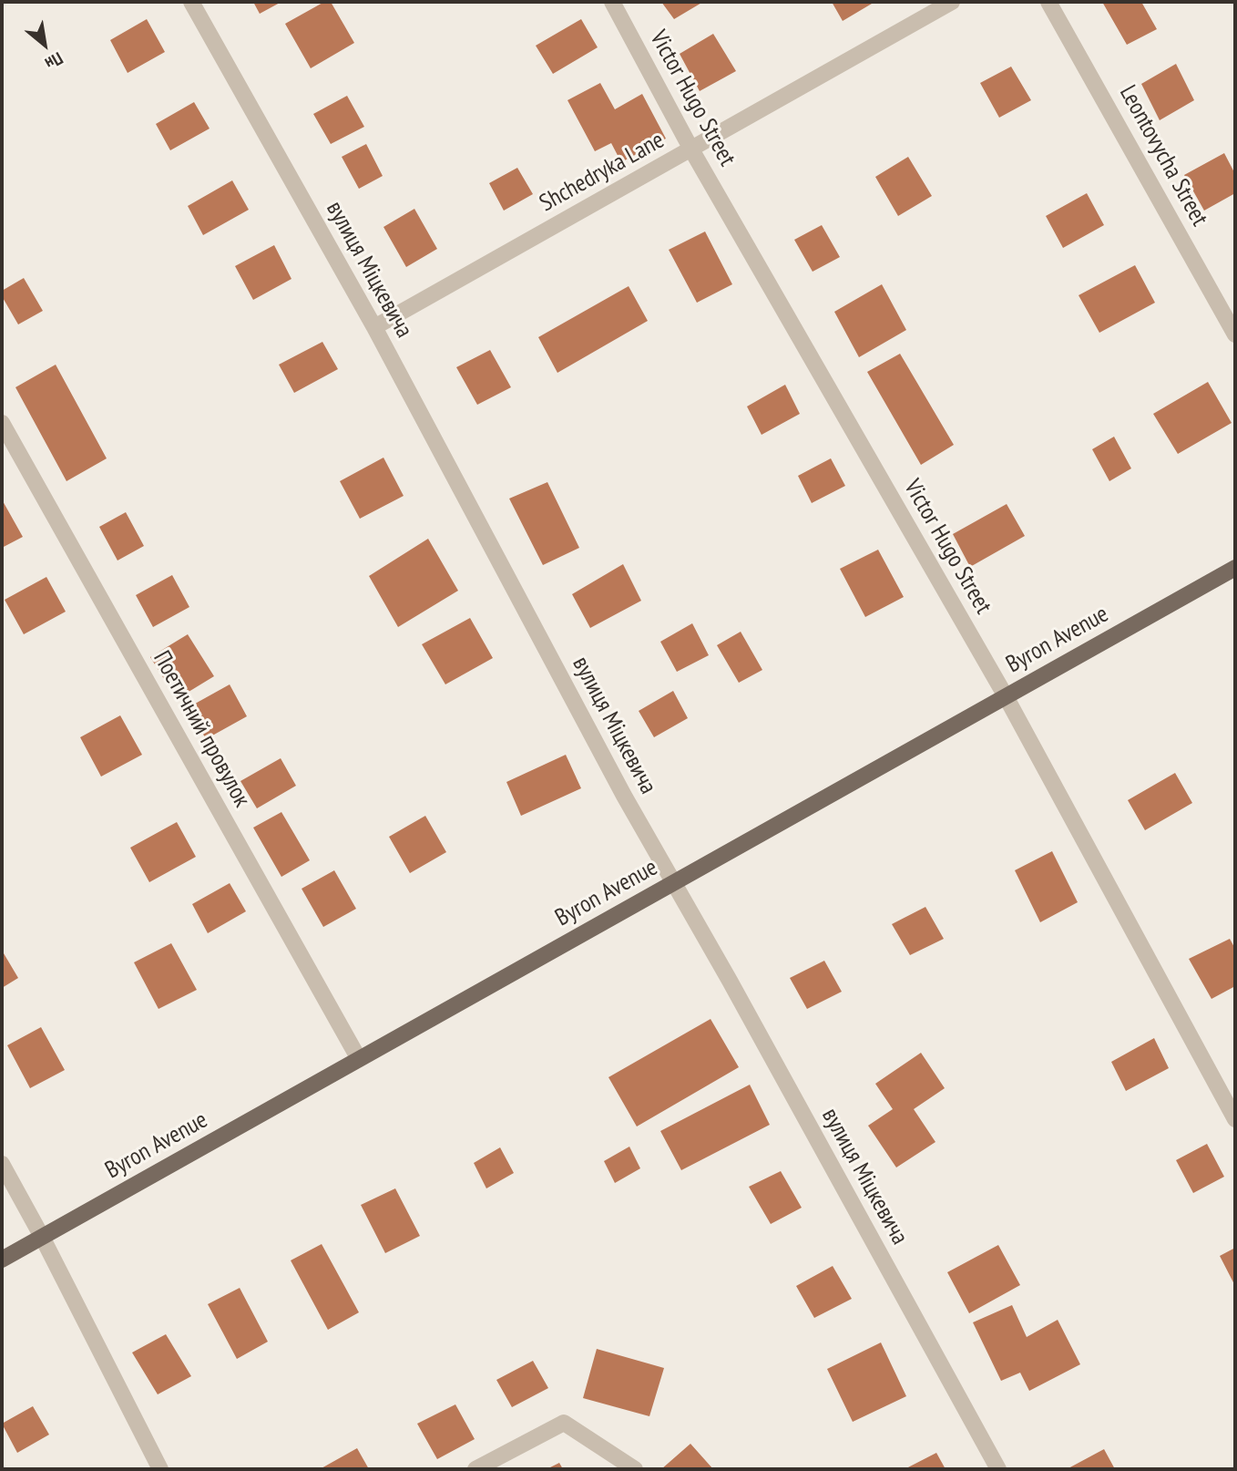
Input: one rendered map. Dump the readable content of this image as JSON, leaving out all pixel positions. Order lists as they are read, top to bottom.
{
  "streets": {
    "main road": ["Byron Avenue"],
    "street": [
      "Victor Hugo Street",
      "Leontovychа Street",
      "Shchedryka Lane",
      "вулиця Міцкевича",
      "Поетичний провулок"
    ]
  },
  "crossings": [
    ["Victor Hugo Street", "Shchedryka Lane"],
    ["Victor Hugo Street", "Byron Avenue"],
    ["Shchedryka Lane", "вулиця Міцкевича"],
    ["вулиця Міцкевича", "Byron Avenue"],
    ["Byron Avenue", "Поетичний провулок"]
  ],
  "north": "bottom right"
}
